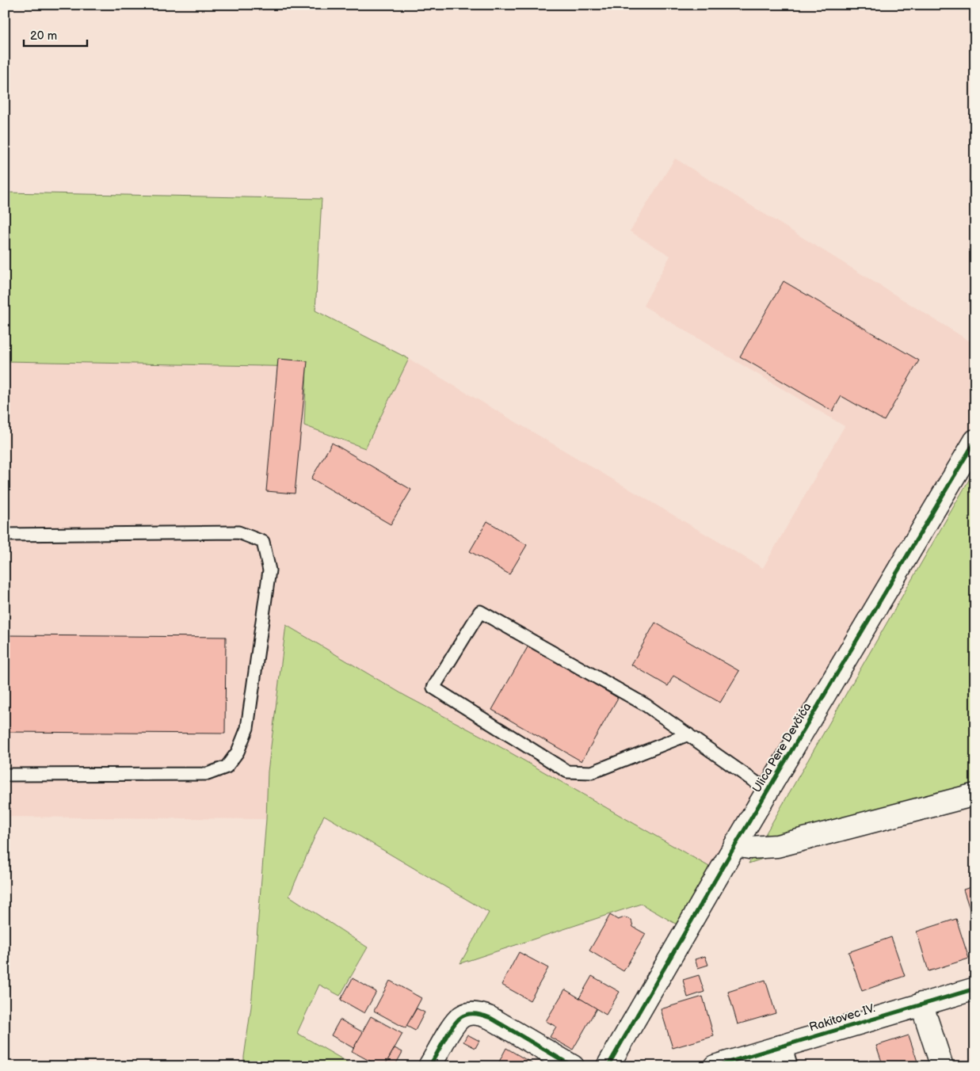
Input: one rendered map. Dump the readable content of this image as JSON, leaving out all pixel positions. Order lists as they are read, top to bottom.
{
  "streets": {
    "street": ["Ulica Pere Devčića", "Rakitovec IV."]
  },
  "scale_bar": "20 m"
}
